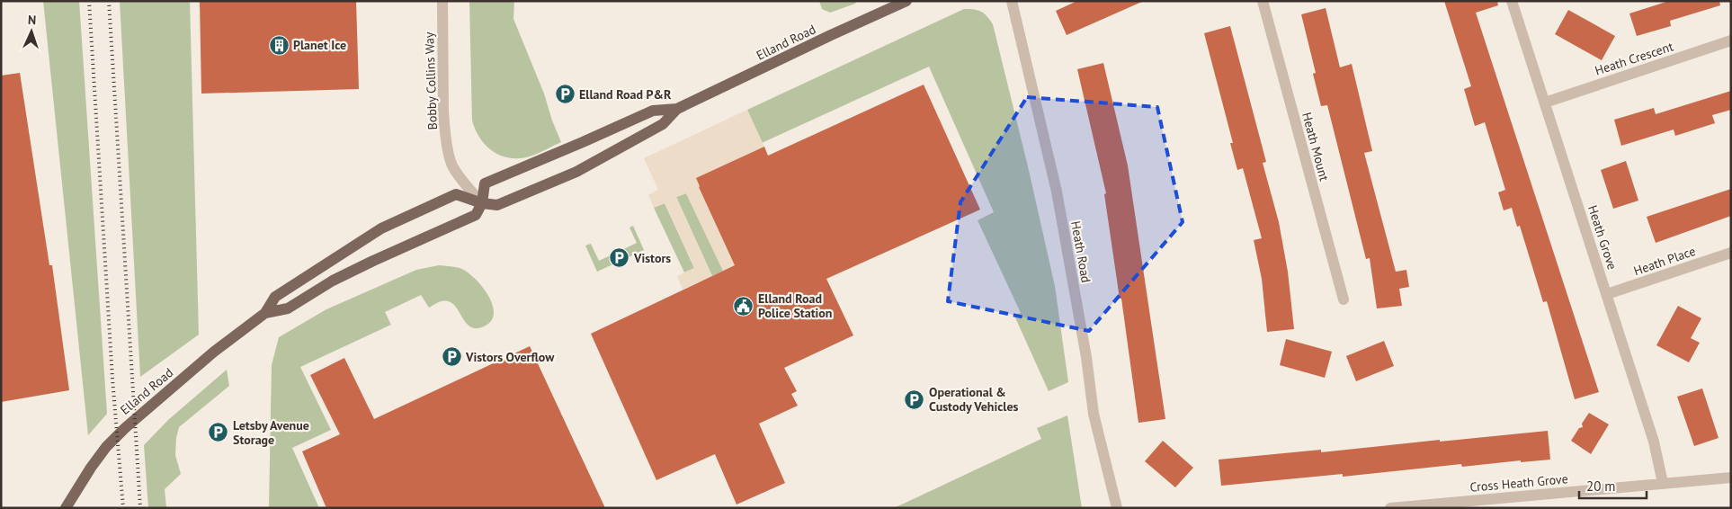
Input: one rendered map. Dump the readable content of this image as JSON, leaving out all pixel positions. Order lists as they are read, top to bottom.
{
  "streets": {
    "main road": ["Elland Road"],
    "street": [
      "Heath Crescent",
      "Bobby Collins Way",
      "Heath Mount",
      "Heath Grove",
      "Heath Road",
      "Heath Place",
      "Cross Heath Grove"
    ]
  },
  "crossings": [
    ["Elland Road", "Bobby Collins Way"],
    ["Heath Crescent", "Heath Grove"],
    ["Heath Grove", "Heath Place"],
    ["Heath Grove", "Cross Heath Grove"]
  ],
  "places": {
    "building": ["Planet Ice"],
    "parking": [
      "Elland Road P&R",
      "Vistors",
      "Vistors Overflow",
      "Operational & Custody Vehicles",
      "Letsby Avenue Storage"
    ],
    "public building": ["Elland Road Police Station"]
  },
  "scale_bar": "20 m",
  "north": "top"
}
